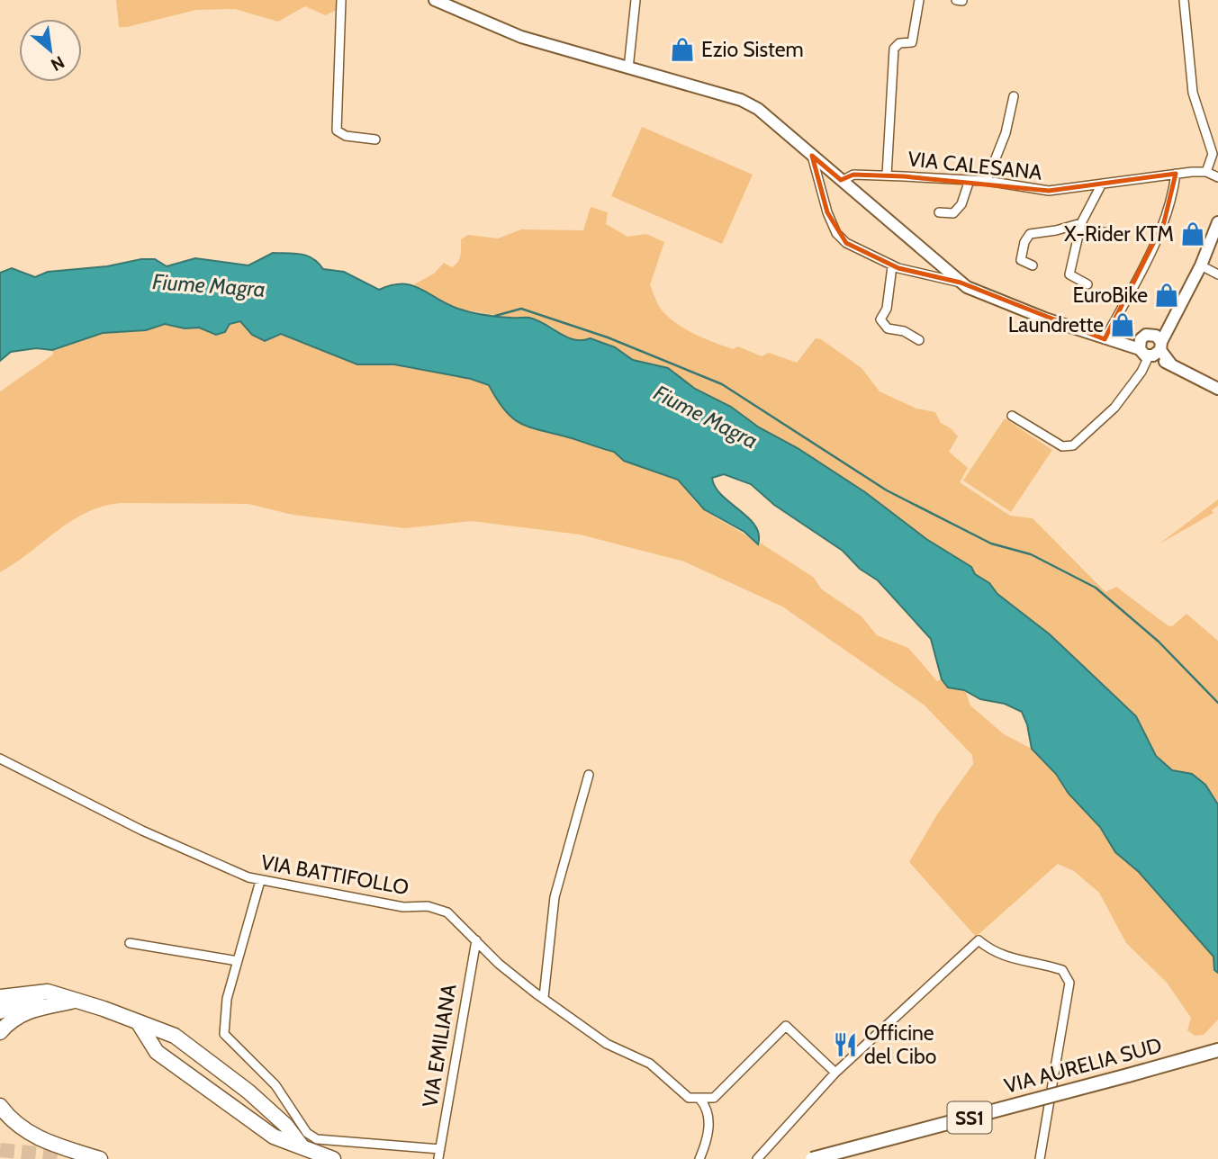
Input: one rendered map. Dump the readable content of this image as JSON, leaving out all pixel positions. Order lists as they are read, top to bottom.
{
  "streets": {
    "main road": ["VIA AURELIA SUD", "SS1"],
    "street": ["VIA CALESANA", "VIA BATTIFOLLO", "VIA EMILIANA"]
  },
  "crossings": [
    ["VIA BATTIFOLLO", "VIA EMILIANA"]
  ],
  "water": ["Fiume Magra"],
  "places": {
    "shop": [
      "Ezio Sistem",
      "X-Rider KTM",
      "EuroBike",
      "Laundrette"
    ],
    "restaurant": ["Officine del Cibo"]
  },
  "north": "bottom right"
}
